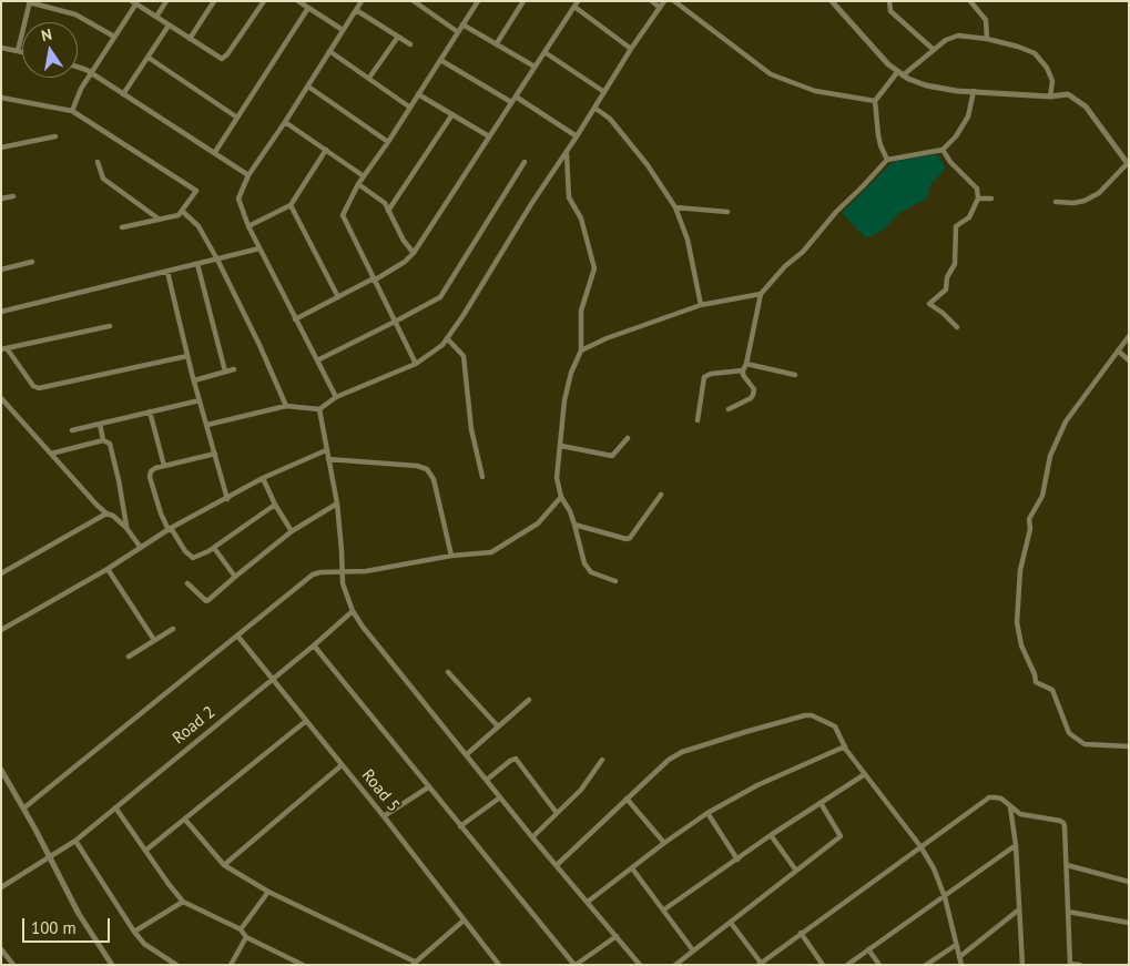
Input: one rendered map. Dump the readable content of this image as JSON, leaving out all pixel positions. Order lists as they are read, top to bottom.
{
  "streets": {
    "street": ["Road 2", "Road 5"]
  },
  "crossings": [
    ["Road 2", "Road 5"]
  ],
  "scale_bar": "100 m",
  "north": "top"
}
